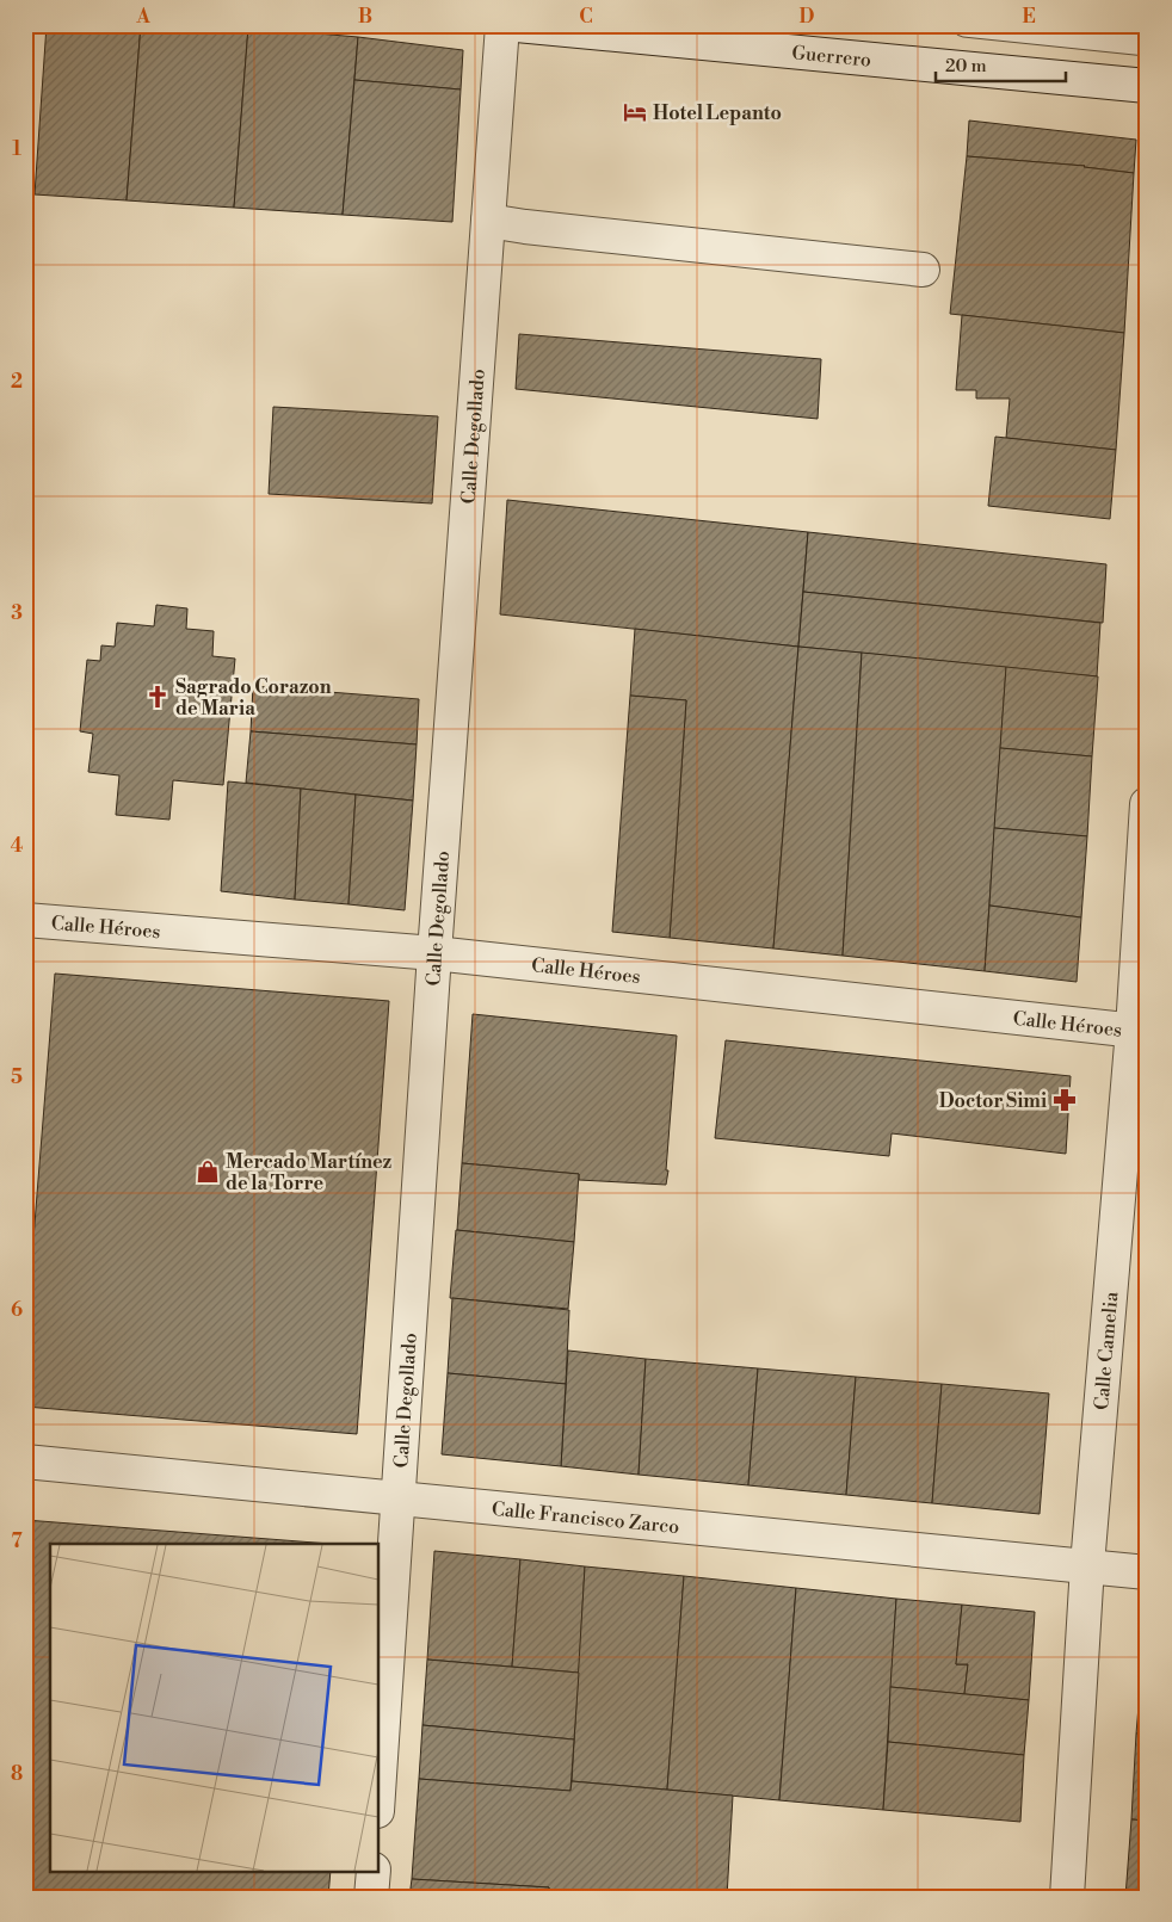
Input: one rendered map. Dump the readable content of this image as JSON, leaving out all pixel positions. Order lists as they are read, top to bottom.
{
  "streets": {
    "street": [
      "Guerrero",
      "Calle Degollado",
      "Calle Héroes",
      "Calle Camelia",
      "Calle Francisco Zarco"
    ]
  },
  "crossings": [
    ["Calle Degollado", "Calle Héroes"],
    ["Calle Degollado", "Calle Francisco Zarco"],
    ["Calle Héroes", "Calle Camelia"],
    ["Calle Camelia", "Calle Francisco Zarco"]
  ],
  "places": {
    "hotel": ["Hotel Lepanto"],
    "church": ["Sagrado Corazon de Maria"],
    "pharmacy": ["Doctor Simi"],
    "shop": ["Mercado Martínez de la Torre"]
  },
  "scale_bar": "20 m",
  "grid": {
    "columns": [
      "A",
      "B",
      "C",
      "D",
      "E"
    ],
    "rows": [
      "1",
      "2",
      "3",
      "4",
      "5",
      "6",
      "7",
      "8"
    ]
  }
}
